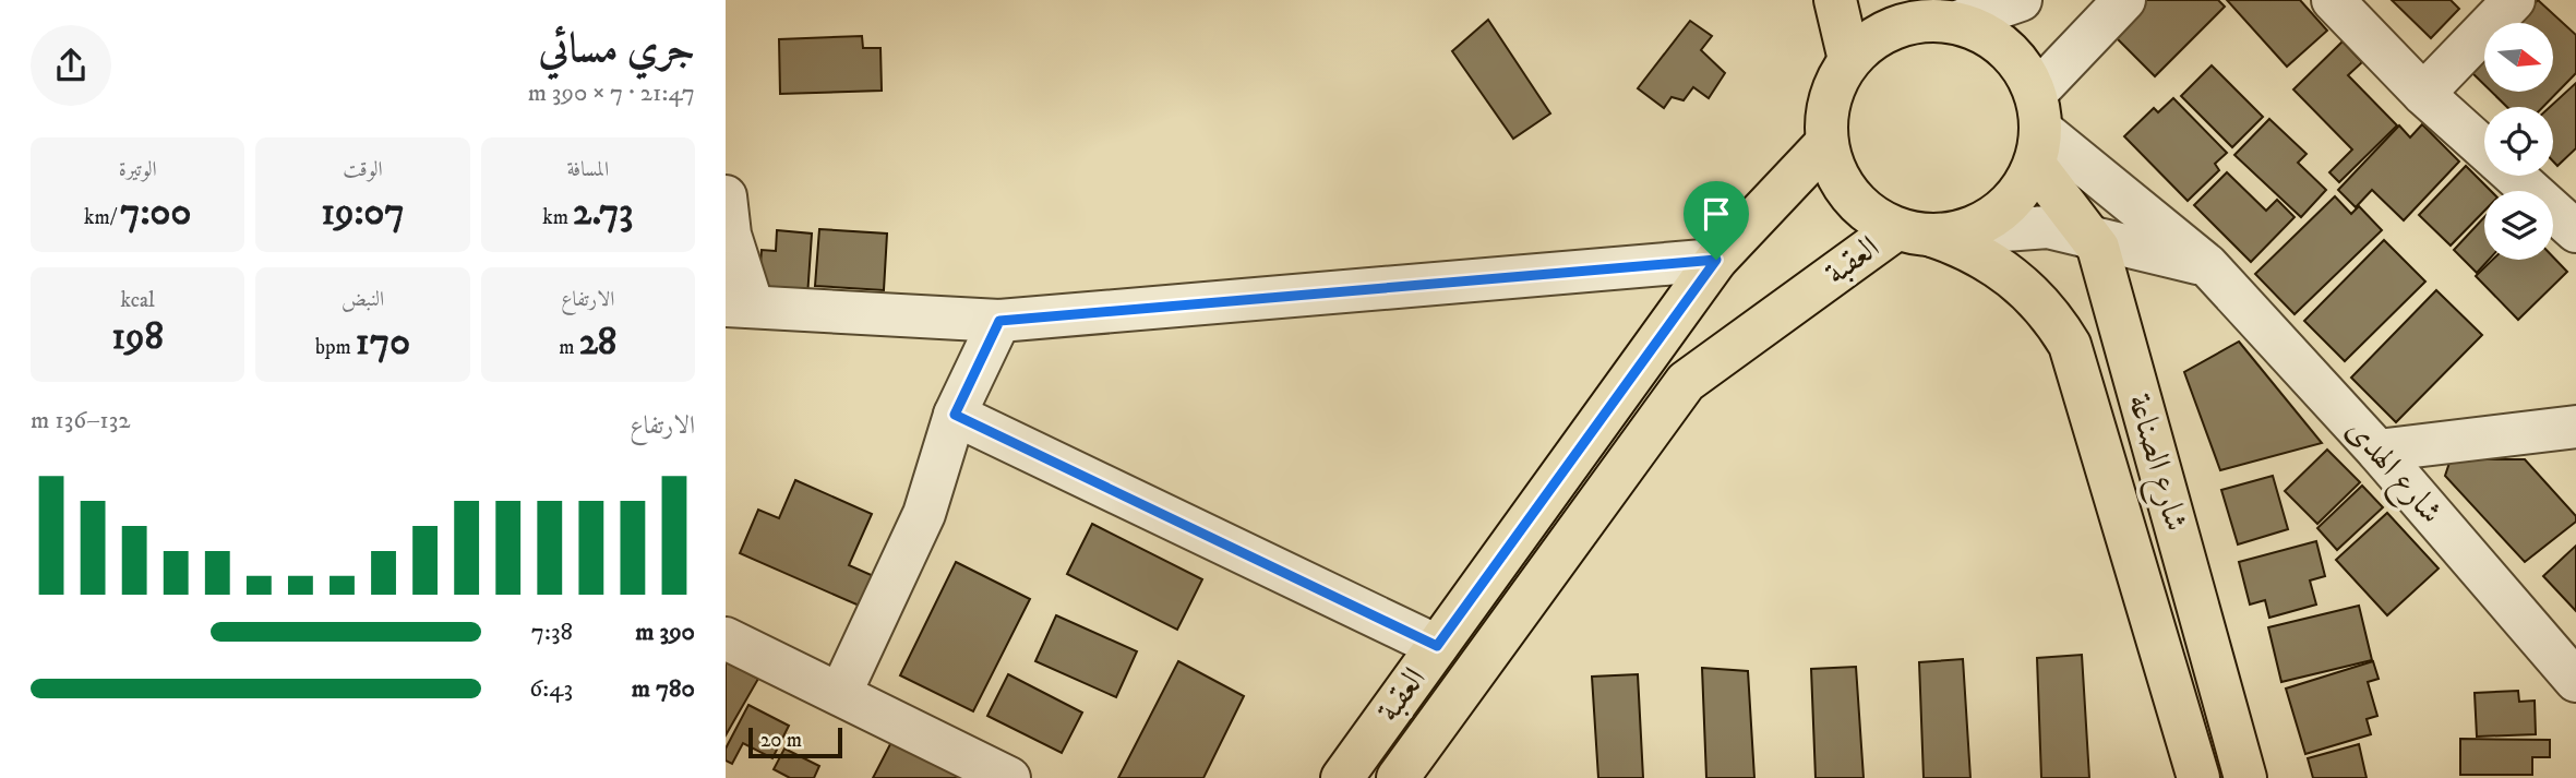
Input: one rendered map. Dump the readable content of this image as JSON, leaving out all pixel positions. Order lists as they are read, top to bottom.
{
  "streets": {
    "main road": ["العقبة", "شارع الصناعة"],
    "street": ["شارع الهدى"]
  },
  "crossings": [
    ["العقبة", "شارع الصناعة"],
    ["العقبة", "شارع الهدى"],
    ["شارع الصناعة", "شارع الهدى"]
  ],
  "scale_bar": "20 m",
  "north": "right",
  "page": {
    "heading": ["جري مسائي", "21:47 · 7 × 390 m"],
    "stats": [
      ["المسافة", "2.73 km"],
      ["الوقت", "19:07"],
      ["الوتيرة", "7:00 /km"],
      ["الارتفاع", "28 m"],
      ["النبض", "170 bpm"],
      ["kcal", "198"]
    ],
    "chart": ["الارتفاع", "132–136 m"],
    "list": [
      {
        "name": "390 m",
        "note": "7:38"
      },
      {
        "name": "780 m",
        "note": "6:43"
      }
    ],
    "scale": "20 m"
  }
}
